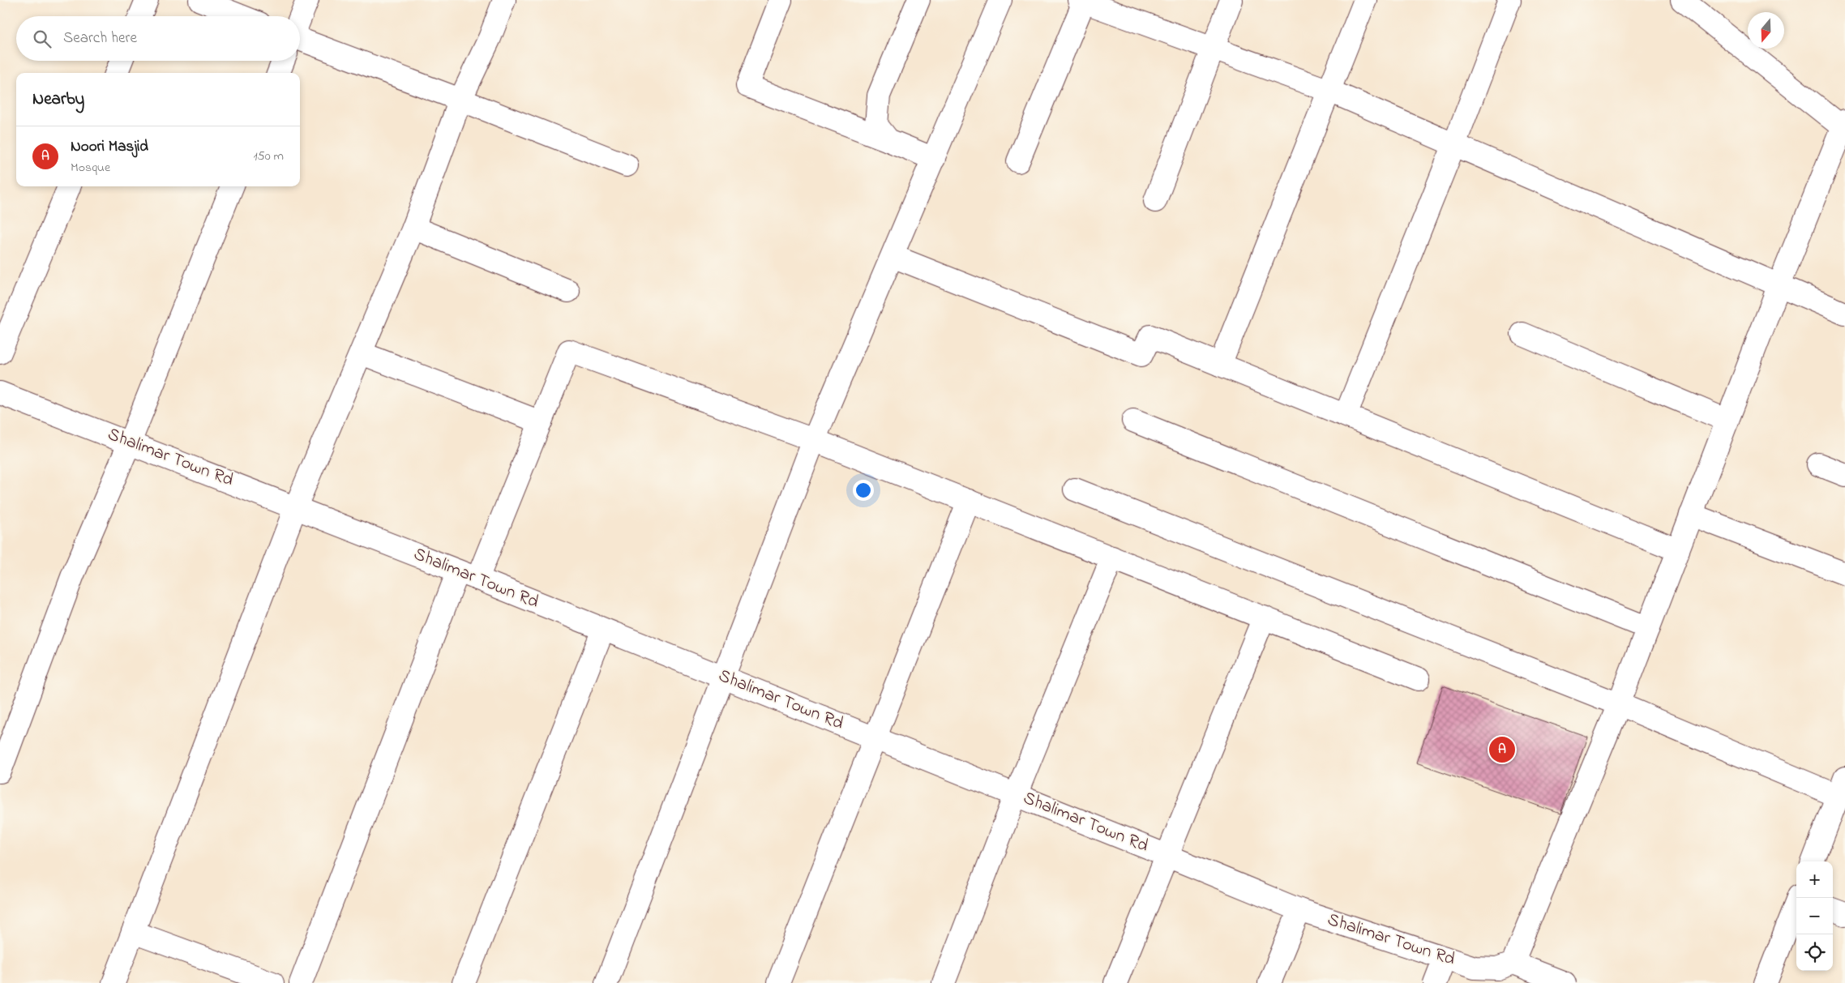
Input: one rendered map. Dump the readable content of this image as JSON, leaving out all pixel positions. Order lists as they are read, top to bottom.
{
  "streets": {
    "street": ["Shalimar Town Rd"]
  },
  "north": "bottom",
  "page": {
    "search": "Search here",
    "heading": "Nearby",
    "list": [
      {
        "mark": "A",
        "name": "Noori Masjid",
        "note": "Mosque",
        "value": "150 m"
      }
    ],
    "pins": "A",
    "map_buttons": ["+", "−"]
  }
}
